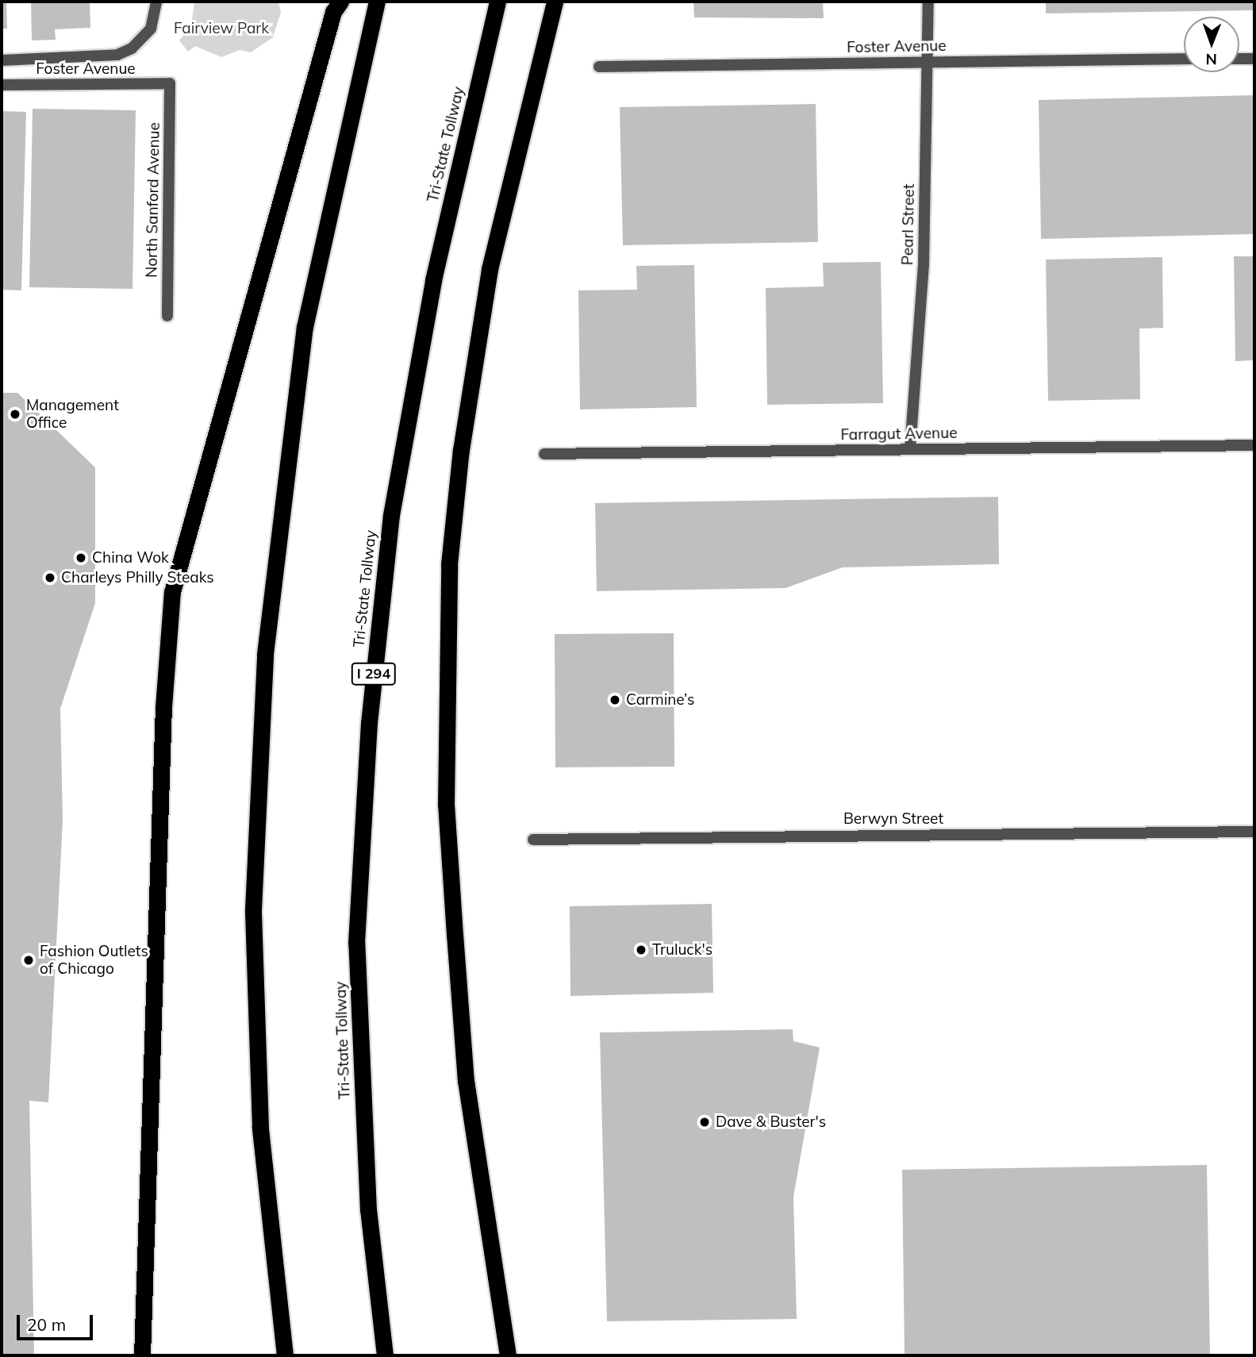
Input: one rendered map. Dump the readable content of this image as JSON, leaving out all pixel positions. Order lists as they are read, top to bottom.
{
  "streets": {
    "highway": ["Tri-State Tollway", "I 294"],
    "street": [
      "Foster Avenue",
      "North Sanford Avenue",
      "Pearl Street",
      "Farragut Avenue",
      "Berwyn Street"
    ]
  },
  "crossings": [
    ["Foster Avenue", "North Sanford Avenue"],
    ["Foster Avenue", "Pearl Street"],
    ["Pearl Street", "Farragut Avenue"]
  ],
  "parks": ["Fairview Park"],
  "places": [
    "Management Office",
    "China Wok",
    "Charleys Philly Steaks",
    "Carmine’s",
    "Truluck's",
    "Fashion Outlets of Chicago",
    "Dave & Buster's"
  ],
  "scale_bar": "20 m",
  "north": "bottom"
}
